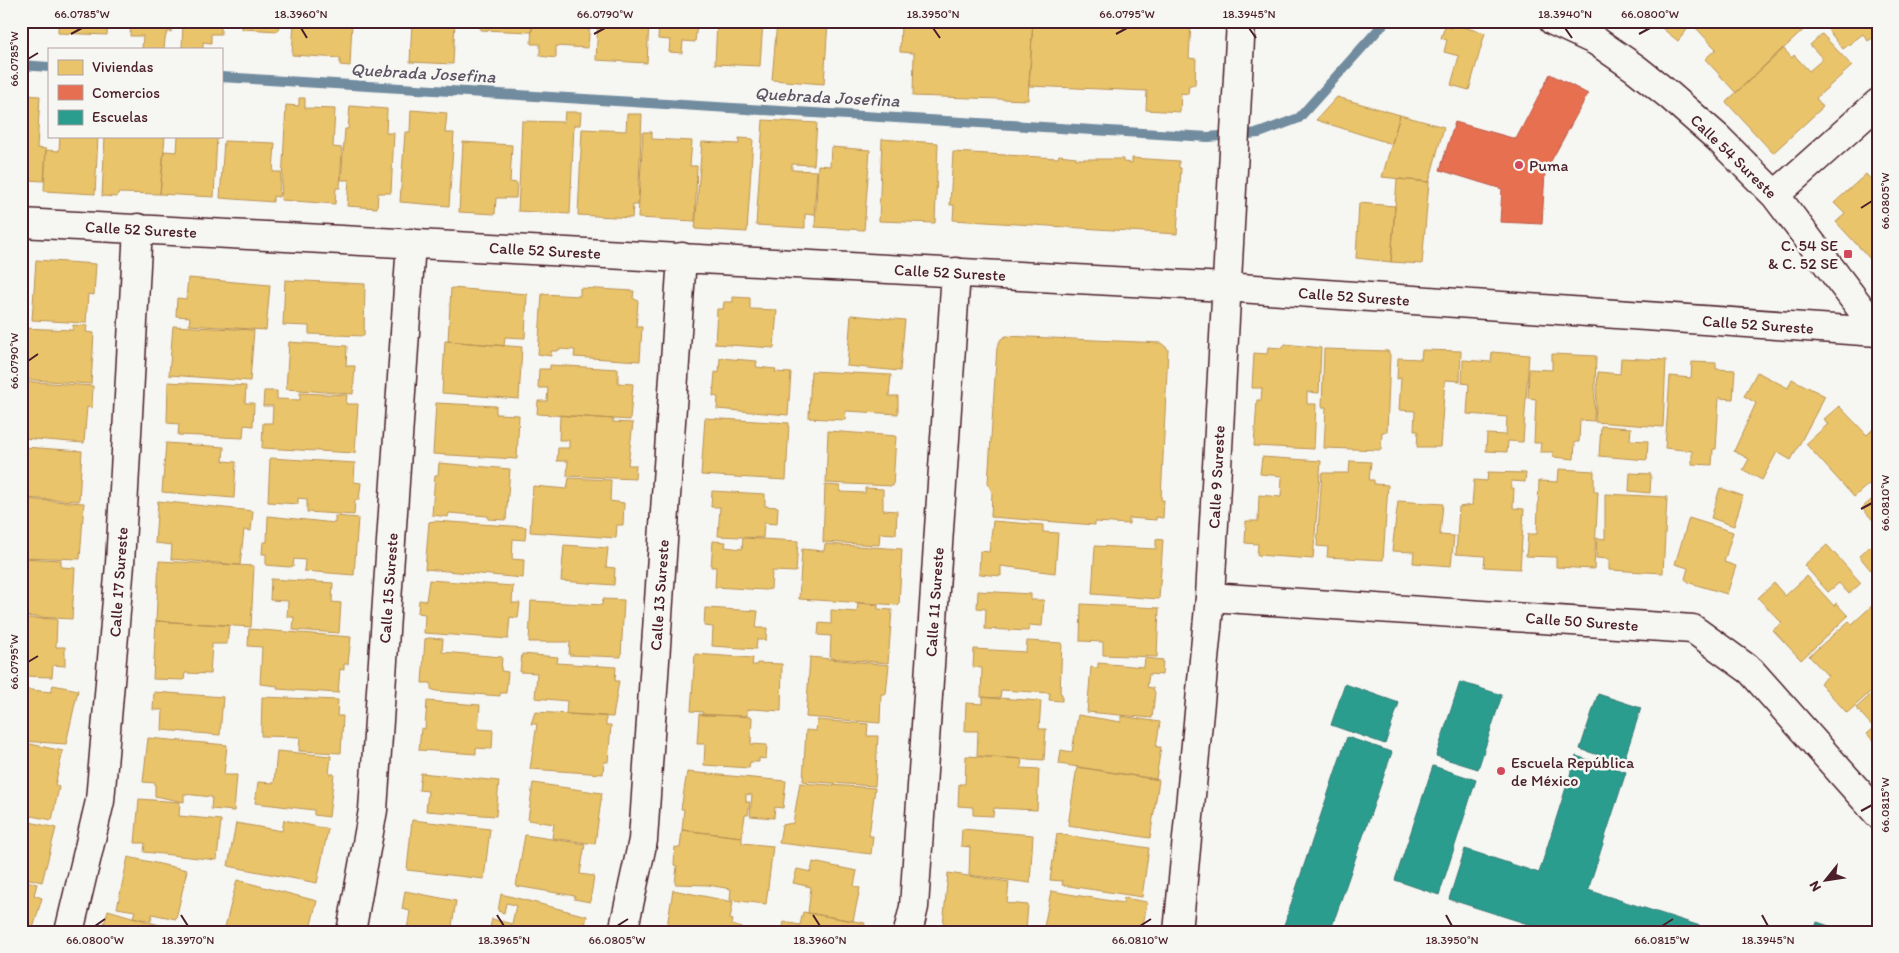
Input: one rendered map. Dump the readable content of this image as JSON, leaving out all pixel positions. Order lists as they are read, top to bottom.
{
  "streets": {
    "street": [
      "Calle 54 Sureste",
      "Calle 52 Sureste",
      "Calle 9 Sureste",
      "Calle 17 Sureste",
      "Calle 15 Sureste",
      "Calle 13 Sureste",
      "Calle 11 Sureste",
      "Calle 50 Sureste"
    ]
  },
  "crossings": [
    ["Calle 54 Sureste", "Calle 52 Sureste"],
    ["Calle 52 Sureste", "Calle 9 Sureste"],
    ["Calle 52 Sureste", "Calle 17 Sureste"],
    ["Calle 52 Sureste", "Calle 15 Sureste"],
    ["Calle 52 Sureste", "Calle 13 Sureste"],
    ["Calle 52 Sureste", "Calle 11 Sureste"],
    ["Calle 9 Sureste", "Calle 50 Sureste"]
  ],
  "water": ["Quebrada Josefina"],
  "places": {
    "other": ["Puma", "Escuela República de México"],
    "transit": ["C. 54 SE & C. 52 SE"]
  },
  "legend": ["Viviendas", "Comercios", "Escuelas"],
  "north": "bottom left",
  "coordinates": [
    "66.0785°W",
    "18.3960°N",
    "66.0790°W",
    "18.3950°N",
    "66.0795°W",
    "18.3945°N",
    "18.3940°N",
    "66.0800°W",
    "66.0805°W",
    "66.0810°W",
    "66.0815°W",
    "18.3970°N",
    "18.3965°N"
  ]
}
